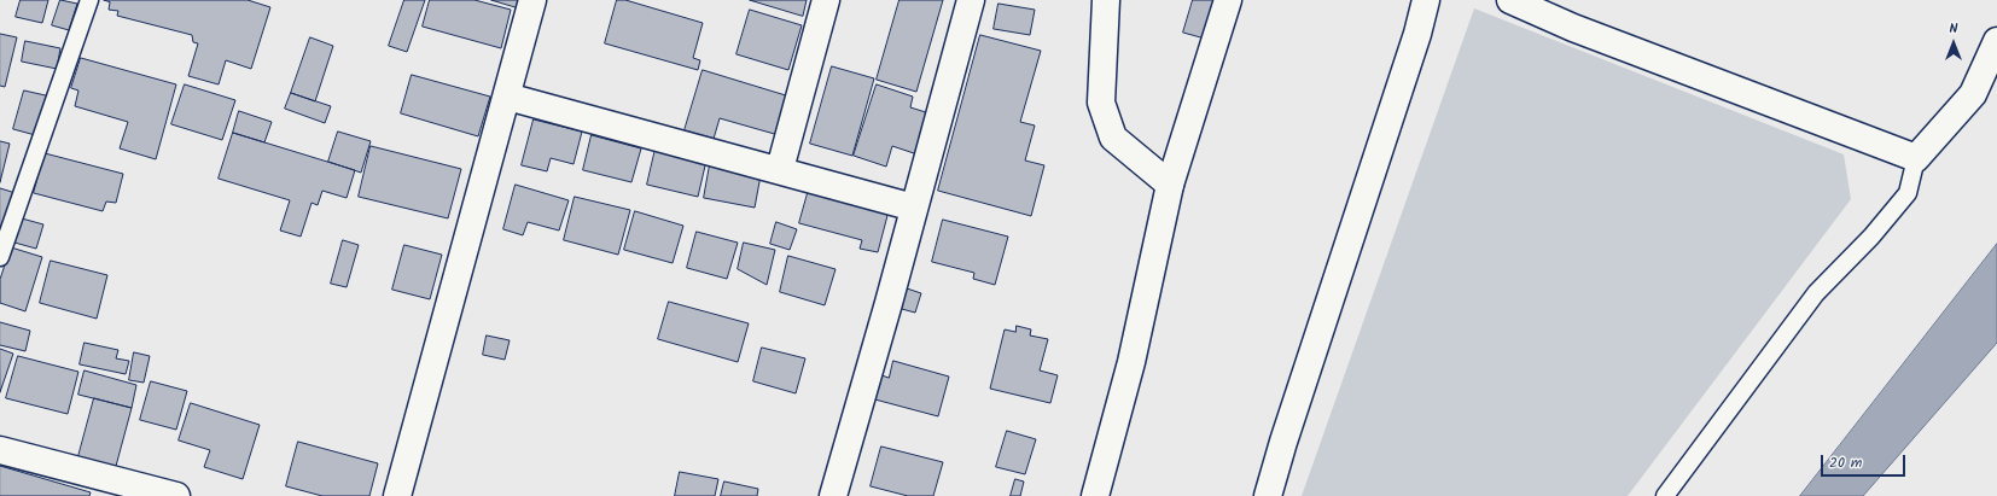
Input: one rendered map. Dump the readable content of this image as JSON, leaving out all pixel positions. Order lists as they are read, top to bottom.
{
  "scale_bar": "20 m",
  "north": "top"
}
